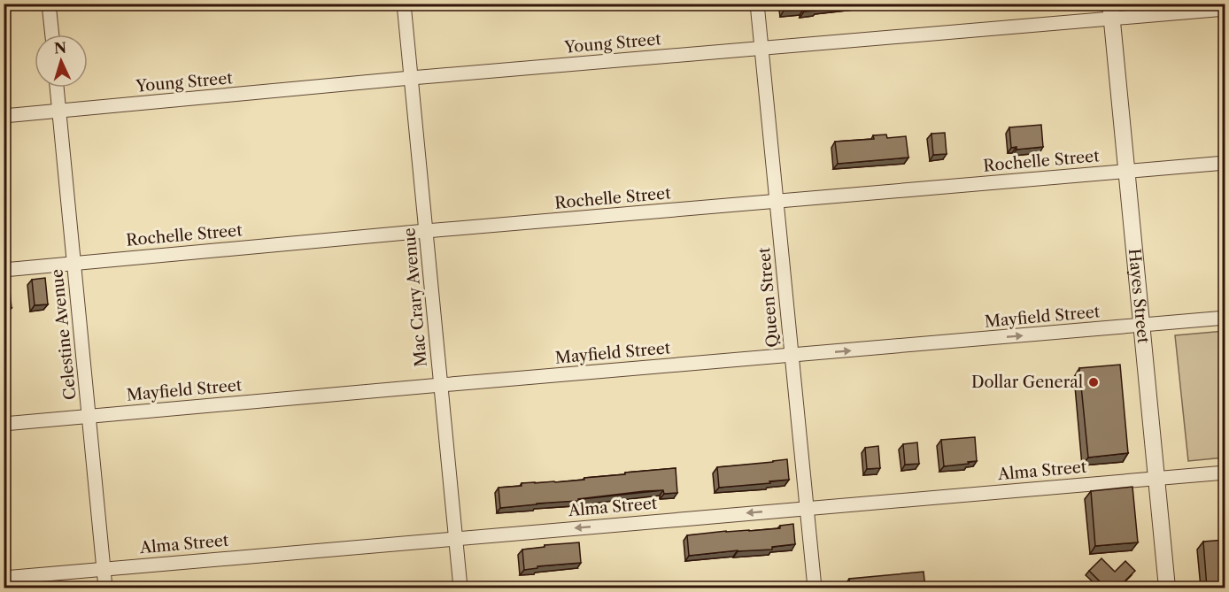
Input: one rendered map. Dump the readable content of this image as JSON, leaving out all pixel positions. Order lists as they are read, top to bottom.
{
  "streets": {
    "street": [
      "Young Street",
      "Rochelle Street",
      "Hayes Street",
      "Mac Crary Avenue",
      "Queen Street",
      "Mayfield Street",
      "Celestine Avenue",
      "Alma Street"
    ]
  },
  "crossings": [
    ["Young Street", "Hayes Street"],
    ["Young Street", "Mac Crary Avenue"],
    ["Young Street", "Queen Street"],
    ["Young Street", "Celestine Avenue"],
    ["Rochelle Street", "Hayes Street"],
    ["Rochelle Street", "Mac Crary Avenue"],
    ["Rochelle Street", "Queen Street"],
    ["Rochelle Street", "Celestine Avenue"],
    ["Hayes Street", "Mayfield Street"],
    ["Hayes Street", "Alma Street"],
    ["Mac Crary Avenue", "Mayfield Street"],
    ["Mac Crary Avenue", "Alma Street"],
    ["Queen Street", "Mayfield Street"],
    ["Queen Street", "Alma Street"],
    ["Mayfield Street", "Celestine Avenue"],
    ["Celestine Avenue", "Alma Street"]
  ],
  "places": ["Dollar General"],
  "north": "top"
}
